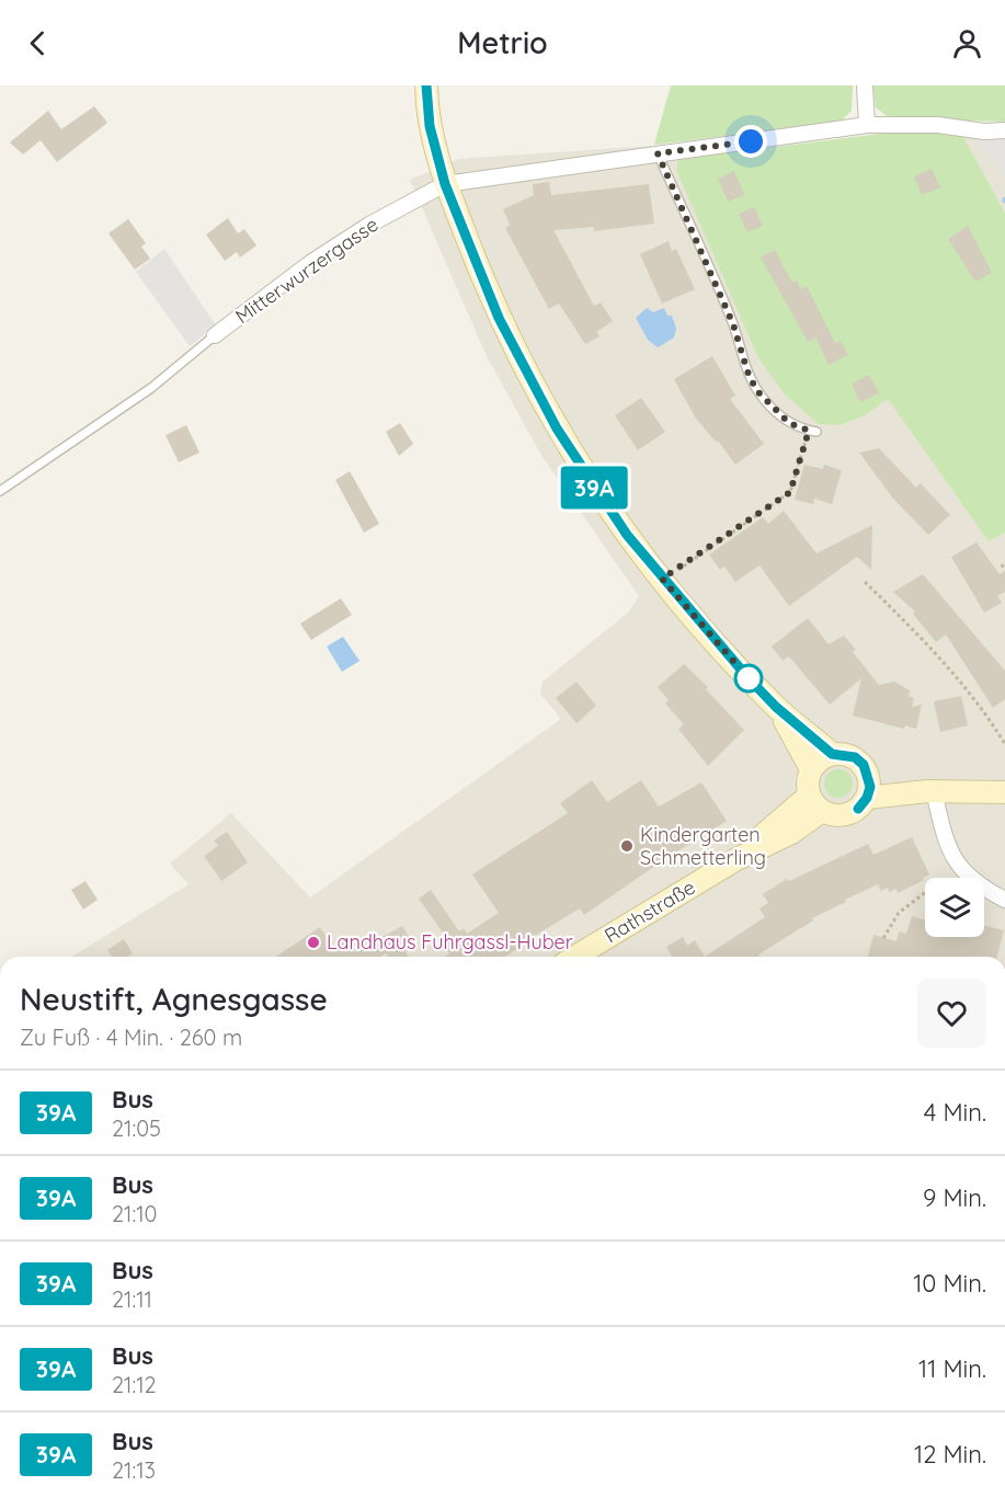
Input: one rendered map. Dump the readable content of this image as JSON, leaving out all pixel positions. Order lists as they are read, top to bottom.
{
  "streets": {
    "street": ["Mitterwurzergasse", "Rathstraße"]
  },
  "places": ["Kindergarten Schmetterling", "Landhaus Fuhrgassl-Huber"],
  "lines": ["bus line 39A"],
  "page": {
    "header": "Metrio",
    "on_map": "39A",
    "heading": ["Neustift, Agnesgasse", "Zu Fuß · 4 Min. · 260 m"],
    "list": [
      {
        "mark": "39A",
        "name": "Bus",
        "note": "21:05",
        "value": "4 Min."
      },
      {
        "mark": "39A",
        "name": "Bus",
        "note": "21:10",
        "value": "9 Min."
      },
      {
        "mark": "39A",
        "name": "Bus",
        "note": "21:11",
        "value": "10 Min."
      },
      {
        "mark": "39A",
        "name": "Bus",
        "note": "21:12",
        "value": "11 Min."
      },
      {
        "mark": "39A",
        "name": "Bus",
        "note": "21:13",
        "value": "12 Min."
      }
    ]
  }
}
